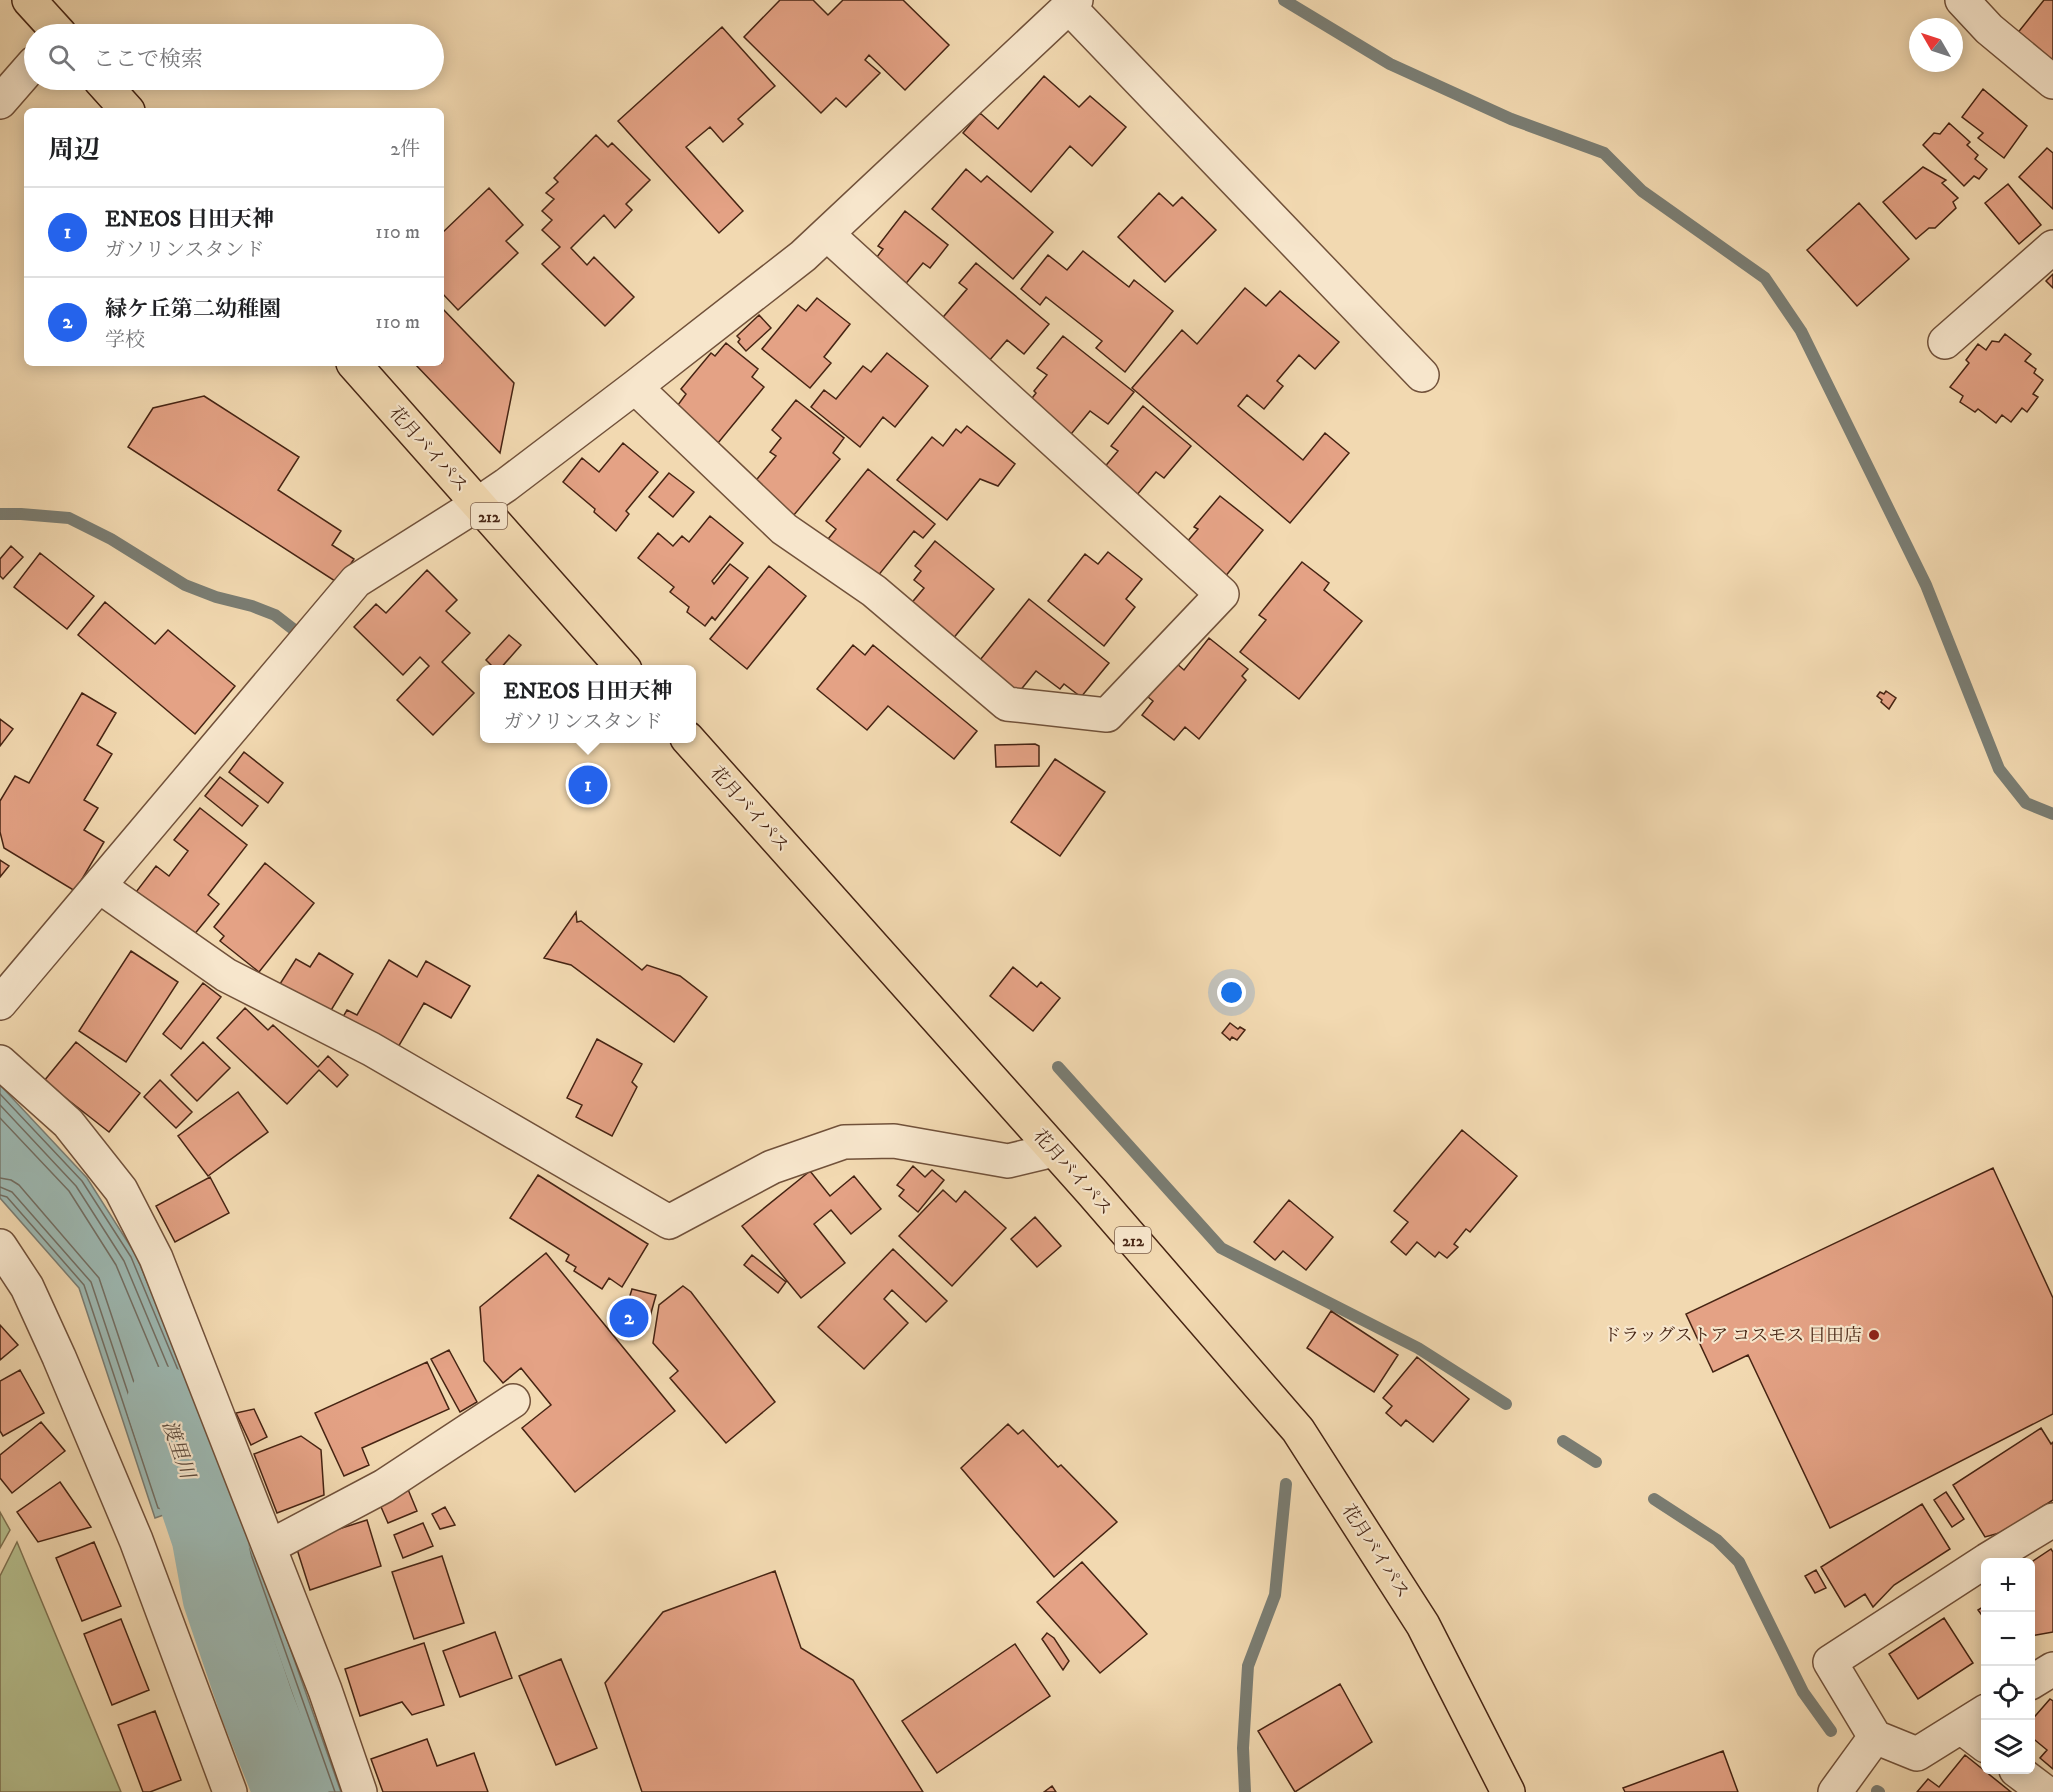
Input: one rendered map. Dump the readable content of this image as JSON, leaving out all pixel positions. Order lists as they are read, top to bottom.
{
  "streets": {
    "highway": ["花月バイパス", "212"]
  },
  "water": ["渡里川"],
  "places": ["ドラッグストア コスモス 日田店"],
  "north": "top left",
  "page": {
    "search": "ここで検索",
    "heading": ["周辺", "2件"],
    "list": [
      {
        "mark": "1",
        "name": "ENEOS 日田天神",
        "note": "ガソリンスタンド",
        "value": "110 m"
      },
      {
        "mark": "2",
        "name": "緑ケ丘第二幼稚園",
        "note": "学校",
        "value": "110 m"
      }
    ],
    "popup": ["ENEOS 日田天神", "ガソリンスタンド"],
    "pins": ["1", "2"],
    "map_buttons": ["+", "−"]
  }
}
